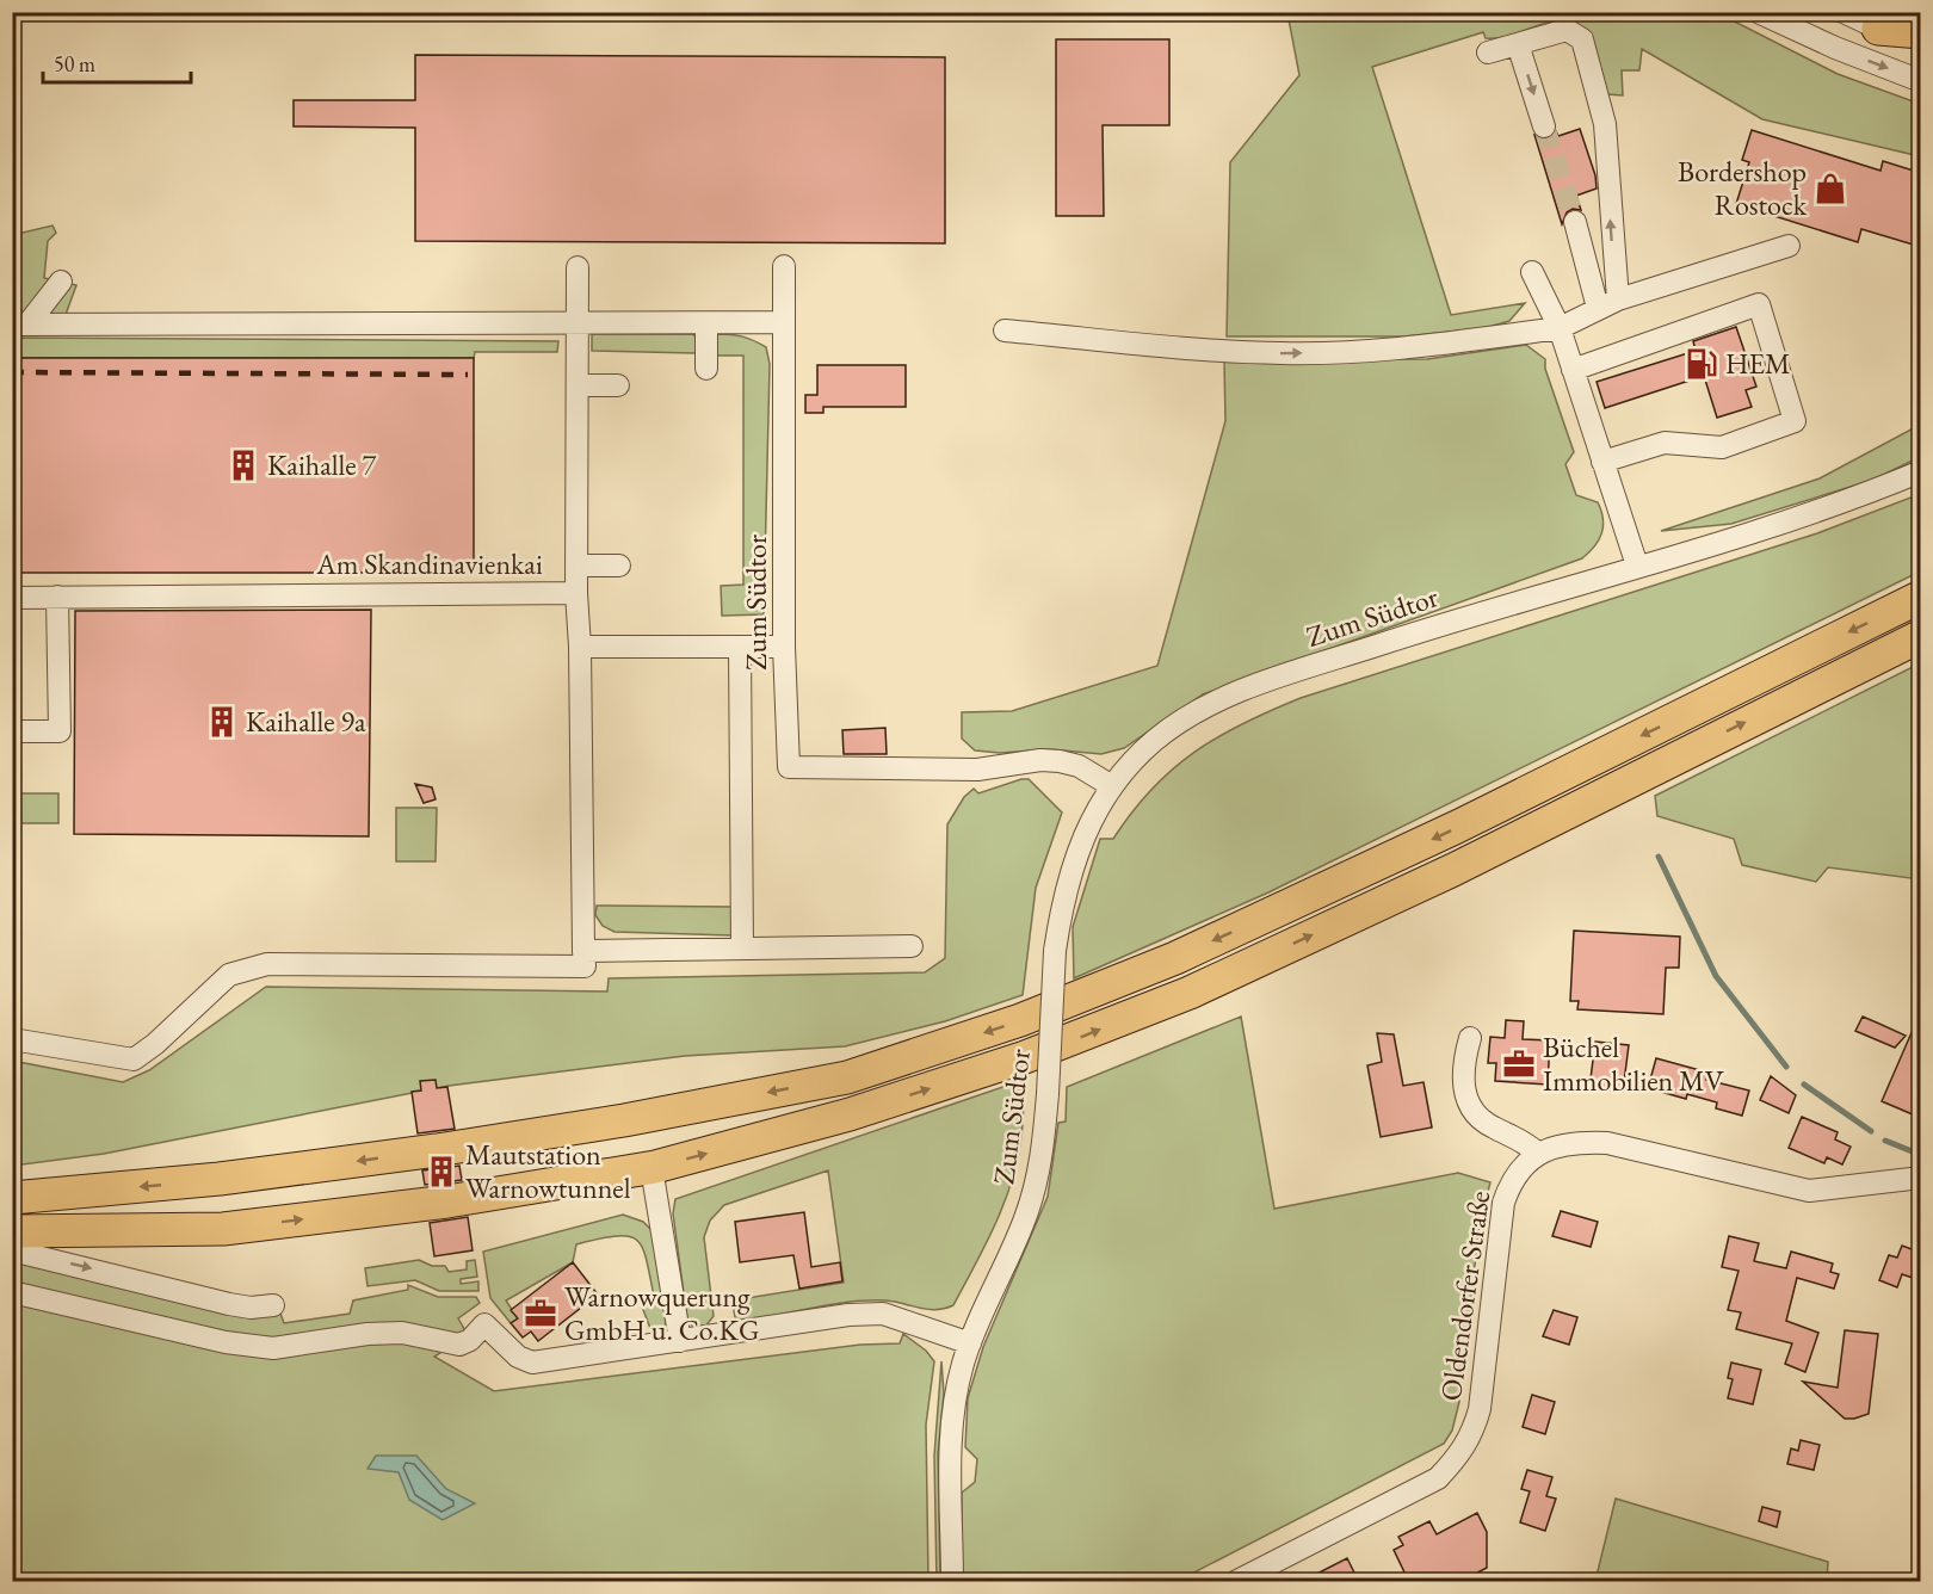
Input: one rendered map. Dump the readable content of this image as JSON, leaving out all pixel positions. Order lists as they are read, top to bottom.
{
  "streets": {
    "street": ["Am Skandinavienkai", "Zum Südtor", "Oldendorfer Straße"]
  },
  "places": {
    "shop": ["Bordershop Rostock"],
    "fuel station": ["HEM"],
    "building": ["Kaihalle 7", "Kaihalle 9a", "Mautstation Warnowtunnel"],
    "office": ["Büchel Immobilien MV", "Warnowquerung GmbH u. Co.KG"]
  },
  "scale_bar": "50 m"
}
